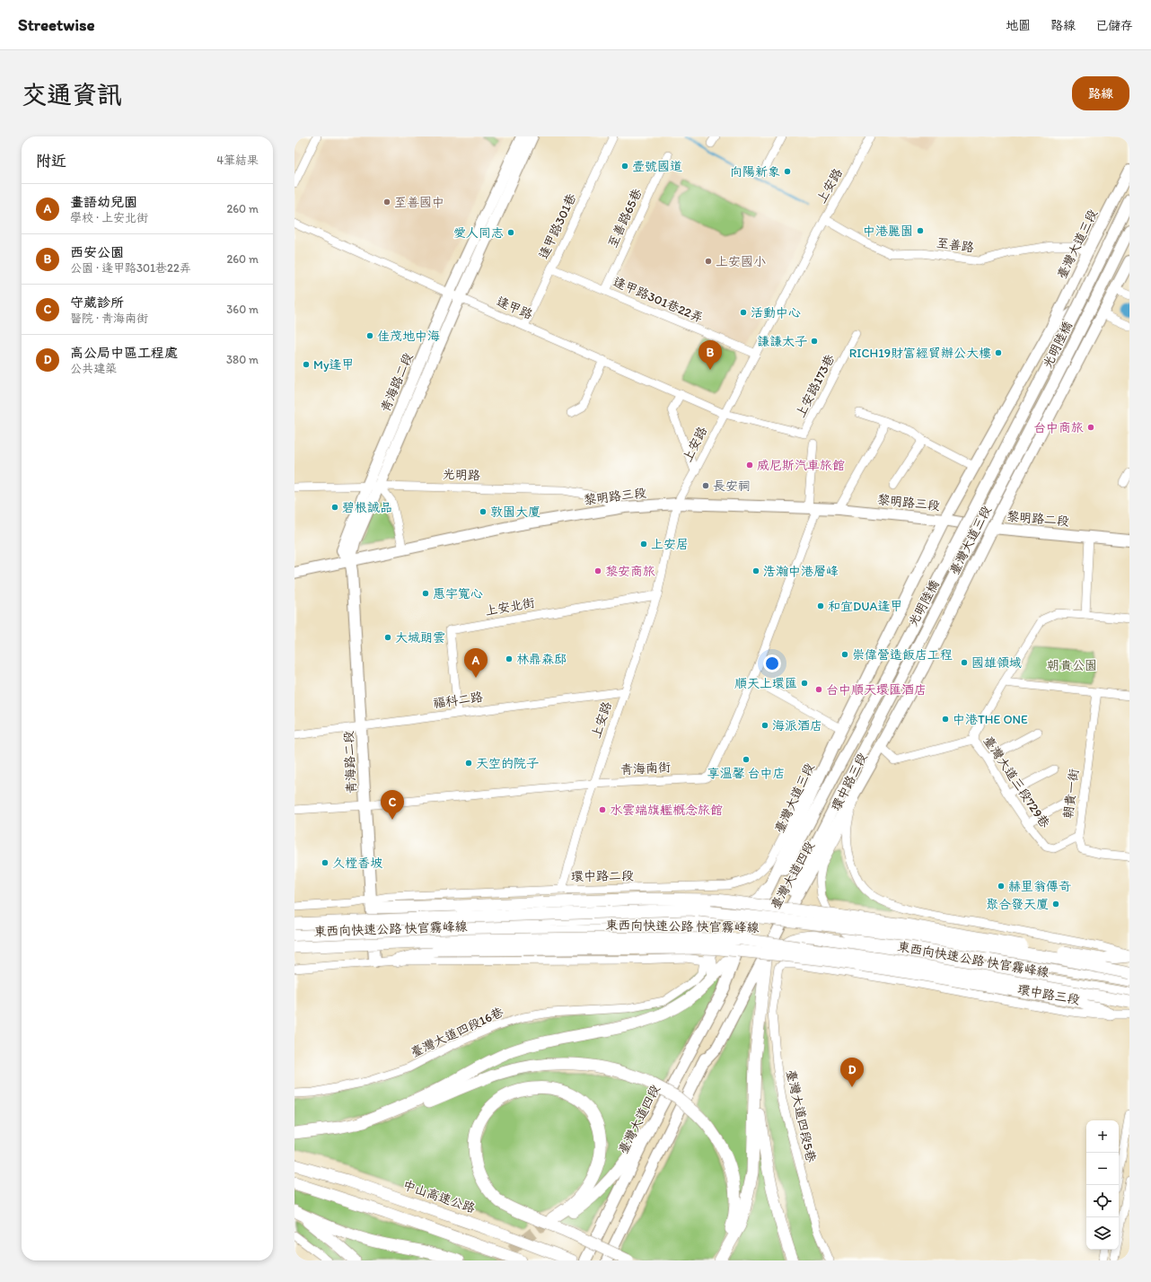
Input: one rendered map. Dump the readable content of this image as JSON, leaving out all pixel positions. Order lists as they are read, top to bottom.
{
  "streets": {
    "highway": ["東西向快速公路 快官霧峰線", "中山高速公路"],
    "main road": [
      "臺灣大道三段",
      "光明陸橋",
      "青海路二段",
      "黎明路三段",
      "黎明路二段",
      "臺灣大道四段"
    ],
    "street": [
      "上安路",
      "至善路65巷",
      "逢甲路301巷",
      "至善路",
      "逢甲路301巷22弄",
      "逢甲路",
      "上安路173巷",
      "光明路",
      "上安北街",
      "福科二路",
      "青海南街",
      "環中路三段",
      "臺灣大道三段729巷",
      "朝貴一街",
      "環中路二段",
      "臺灣大道四段16巷",
      "臺灣大道四段5巷"
    ]
  },
  "crossings": [
    ["上安路", "至善路"],
    ["上安路", "逢甲路301巷22弄"],
    ["上安路", "逢甲路"],
    ["上安路", "上安路173巷"],
    ["上安路", "黎明路三段"],
    ["上安路", "上安北街"],
    ["上安路", "福科二路"],
    ["上安路", "青海南街"],
    ["上安路", "環中路二段"],
    ["至善路65巷", "逢甲路301巷22弄"],
    ["逢甲路301巷", "逢甲路301巷22弄"],
    ["逢甲路301巷", "逢甲路"],
    ["臺灣大道三段", "至善路"],
    ["臺灣大道三段", "光明陸橋"],
    ["臺灣大道三段", "黎明路三段"],
    ["臺灣大道三段", "黎明路二段"],
    ["臺灣大道三段", "環中路三段"],
    ["臺灣大道三段", "臺灣大道三段729巷"],
    ["臺灣大道三段", "臺灣大道四段"],
    ["臺灣大道三段", "環中路二段"],
    ["逢甲路", "青海路二段"],
    ["逢甲路", "上安路173巷"],
    ["光明陸橋", "臺灣大道四段"],
    ["青海路二段", "光明路"],
    ["青海路二段", "黎明路三段"],
    ["青海路二段", "福科二路"],
    ["青海路二段", "青海南街"],
    ["青海路二段", "環中路二段"],
    ["光明路", "黎明路三段"],
    ["黎明路三段", "黎明路二段"],
    ["黎明路三段", "青海南街"],
    ["上安北街", "福科二路"],
    ["環中路三段", "臺灣大道三段729巷"],
    ["環中路三段", "臺灣大道四段5巷"],
    ["臺灣大道三段729巷", "朝貴一街"],
    ["臺灣大道四段", "東西向快速公路 快官霧峰線"]
  ],
  "parks": ["朝貴公園"],
  "places": [
    "壹號國道",
    "向陽新象",
    "至善國中",
    "中港麗園",
    "愛人同志",
    "上安國小",
    "活動中心",
    "佳茂地中海",
    "謙謙太子",
    "RICH19財富經貿辦公大樓",
    "My逢甲",
    "台中商旅",
    "威尼斯汽車旅館",
    "長安祠",
    "碧根誠品",
    "敦園大廈",
    "上安居",
    "黎安商旅",
    "浩瀚中港層峰",
    "惠宇寬心",
    "和宜DUA逢甲",
    "大城朗雲",
    "崇偉營造飯店工程",
    "林鼎森邸",
    "國雄領域",
    "順天上環匯",
    "台中順天環匯酒店",
    "中港THE ONE",
    "海派酒店",
    "享溫馨 台中店",
    "天空的院子",
    "水雲端旗艦概念旅館",
    "久樘香坡",
    "赫里翁傳奇",
    "聚合發天廈"
  ],
  "page": {
    "header": "Streetwise",
    "nav": ["地圖", "路線", "已儲存"],
    "buttons": "路線",
    "title": "交通資訊",
    "heading": ["附近", "4筆結果"],
    "list": [
      {
        "mark": "A",
        "name": "畫語幼兒園",
        "note": "學校 · 上安北街",
        "value": "260 m"
      },
      {
        "mark": "B",
        "name": "西安公園",
        "note": "公園 · 逢甲路301巷22弄",
        "value": "260 m"
      },
      {
        "mark": "C",
        "name": "守葳診所",
        "note": "醫院 · 青海南街",
        "value": "360 m"
      },
      {
        "mark": "D",
        "name": "高公局中區工程處",
        "note": "公共建築",
        "value": "380 m"
      }
    ],
    "pins": [
      "B",
      "A",
      "C",
      "D"
    ],
    "map_buttons": ["+", "−"]
  }
}
